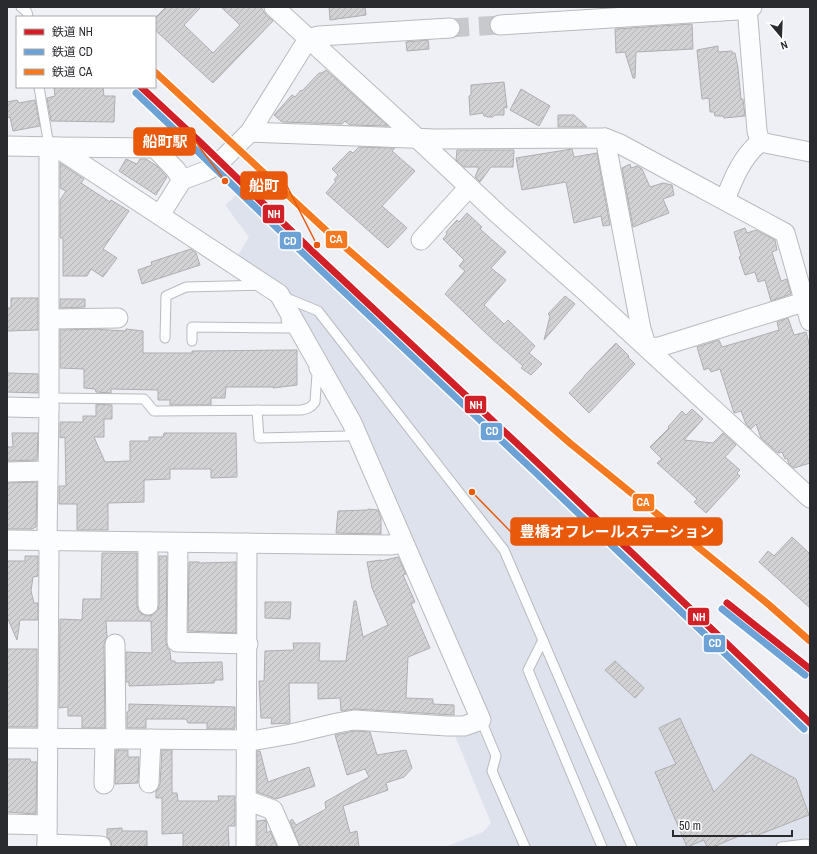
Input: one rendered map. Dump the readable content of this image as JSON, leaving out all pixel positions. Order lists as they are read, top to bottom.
{
  "places": ["船町駅", "船町", "豊橋オフレールステーション"],
  "lines": ["rail line CA", "rail line NH", "rail line CD"],
  "legend": ["鉄道 NH", "鉄道 CD", "鉄道 CA"],
  "scale_bar": "50 m",
  "north": "bottom"
}
